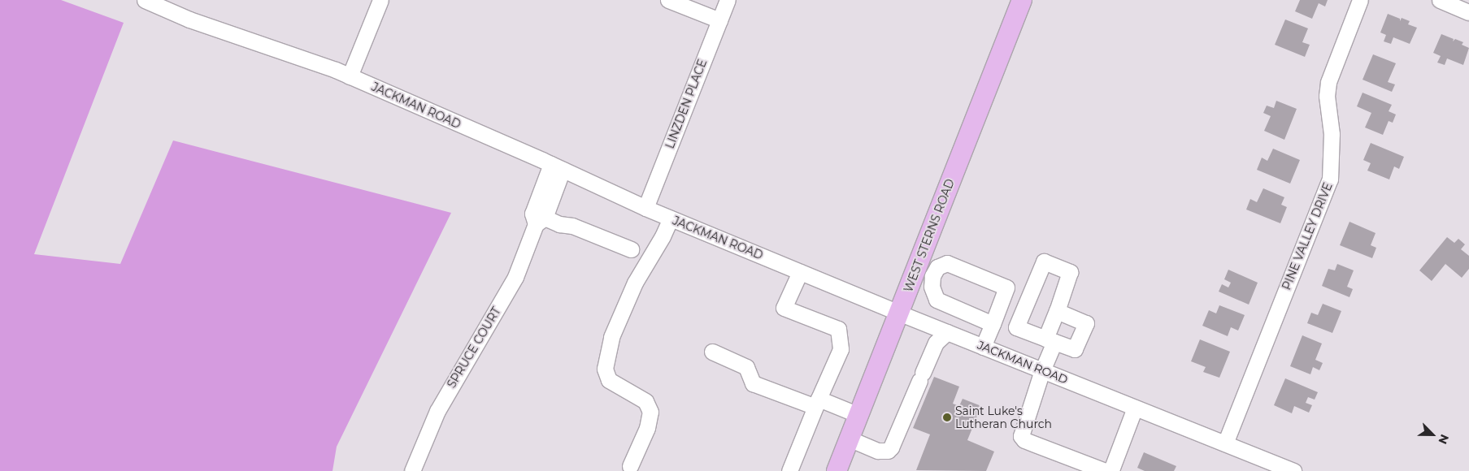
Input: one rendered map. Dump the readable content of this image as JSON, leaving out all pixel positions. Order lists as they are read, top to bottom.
{
  "streets": {
    "main road": ["WEST STERNS ROAD"],
    "street": [
      "LINZDEN PLACE",
      "JACKMAN ROAD",
      "PINE VALLEY DRIVE",
      "SPRUCE COURT"
    ]
  },
  "crossings": [
    ["LINZDEN PLACE", "JACKMAN ROAD"],
    ["JACKMAN ROAD", "WEST STERNS ROAD"],
    ["JACKMAN ROAD", "PINE VALLEY DRIVE"],
    ["JACKMAN ROAD", "SPRUCE COURT"]
  ],
  "places": ["Saint Luke's Lutheran Church"],
  "north": "bottom right"
}
